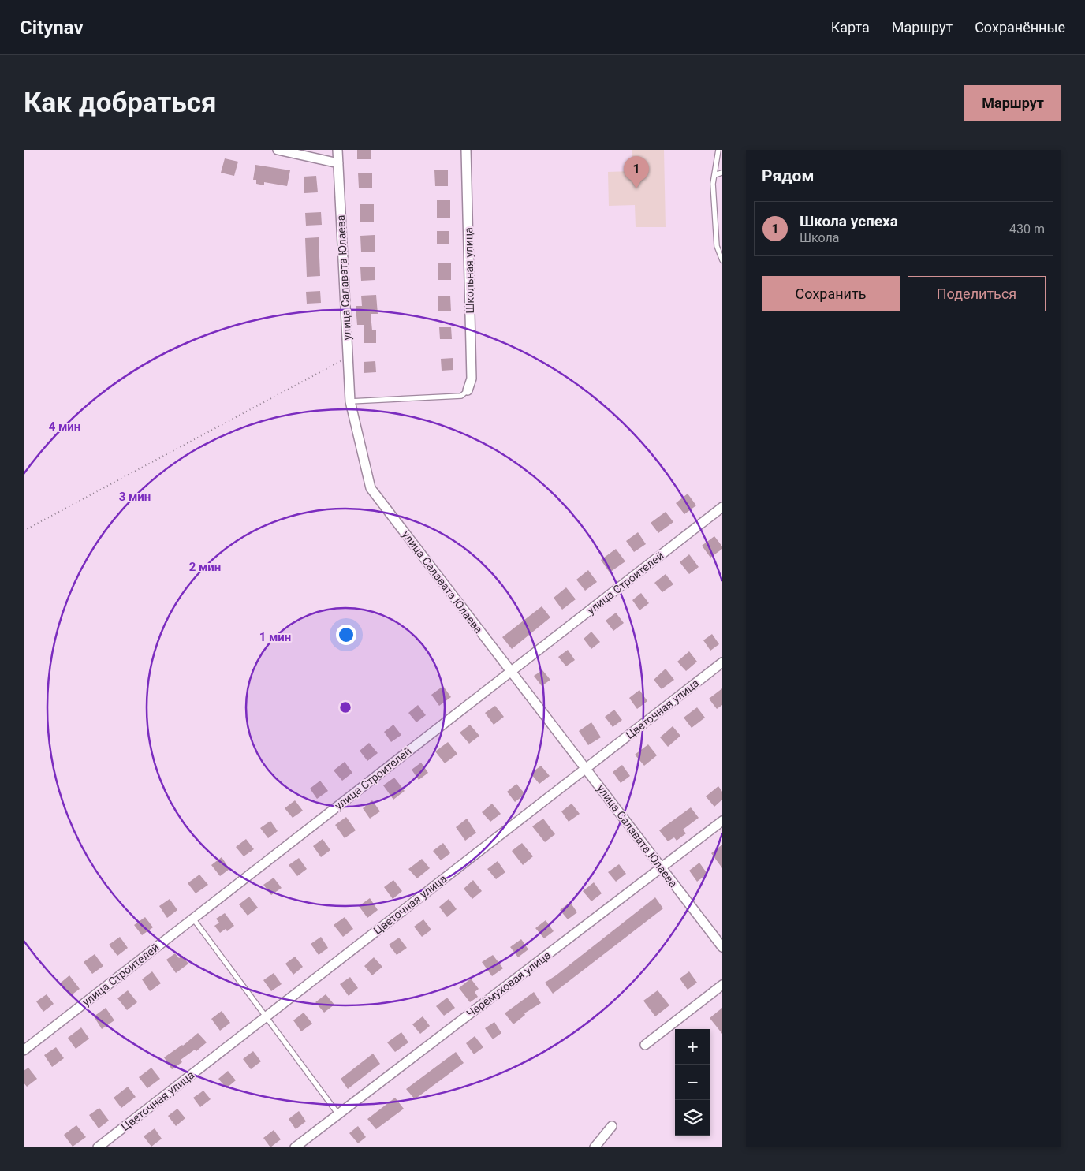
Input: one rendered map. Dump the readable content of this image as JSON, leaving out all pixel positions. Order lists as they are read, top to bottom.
{
  "streets": {
    "street": [
      "Школьная улица",
      "улица Салавата Юлаева",
      "улица Строителей",
      "Цветочная улица",
      "Черёмуховая улица"
    ]
  },
  "crossings": [
    ["улица Салавата Юлаева", "улица Строителей"],
    ["улица Салавата Юлаева", "Цветочная улица"],
    ["улица Салавата Юлаева", "Черёмуховая улица"]
  ],
  "page": {
    "header": "Citynav",
    "nav": ["Карта", "Маршрут", "Сохранённые"],
    "buttons": [
      "Маршрут",
      ["Сохранить", "Поделиться"]
    ],
    "title": "Как добраться",
    "heading": "Рядом",
    "pins": "1",
    "list": [
      {
        "mark": "1",
        "name": "Школа успеха",
        "note": "Школа",
        "value": "430 m"
      }
    ],
    "map_buttons": ["+", "−"]
  },
  "rings": [
    "4 мин",
    "3 мин",
    "2 мин",
    "1 мин"
  ]
}
